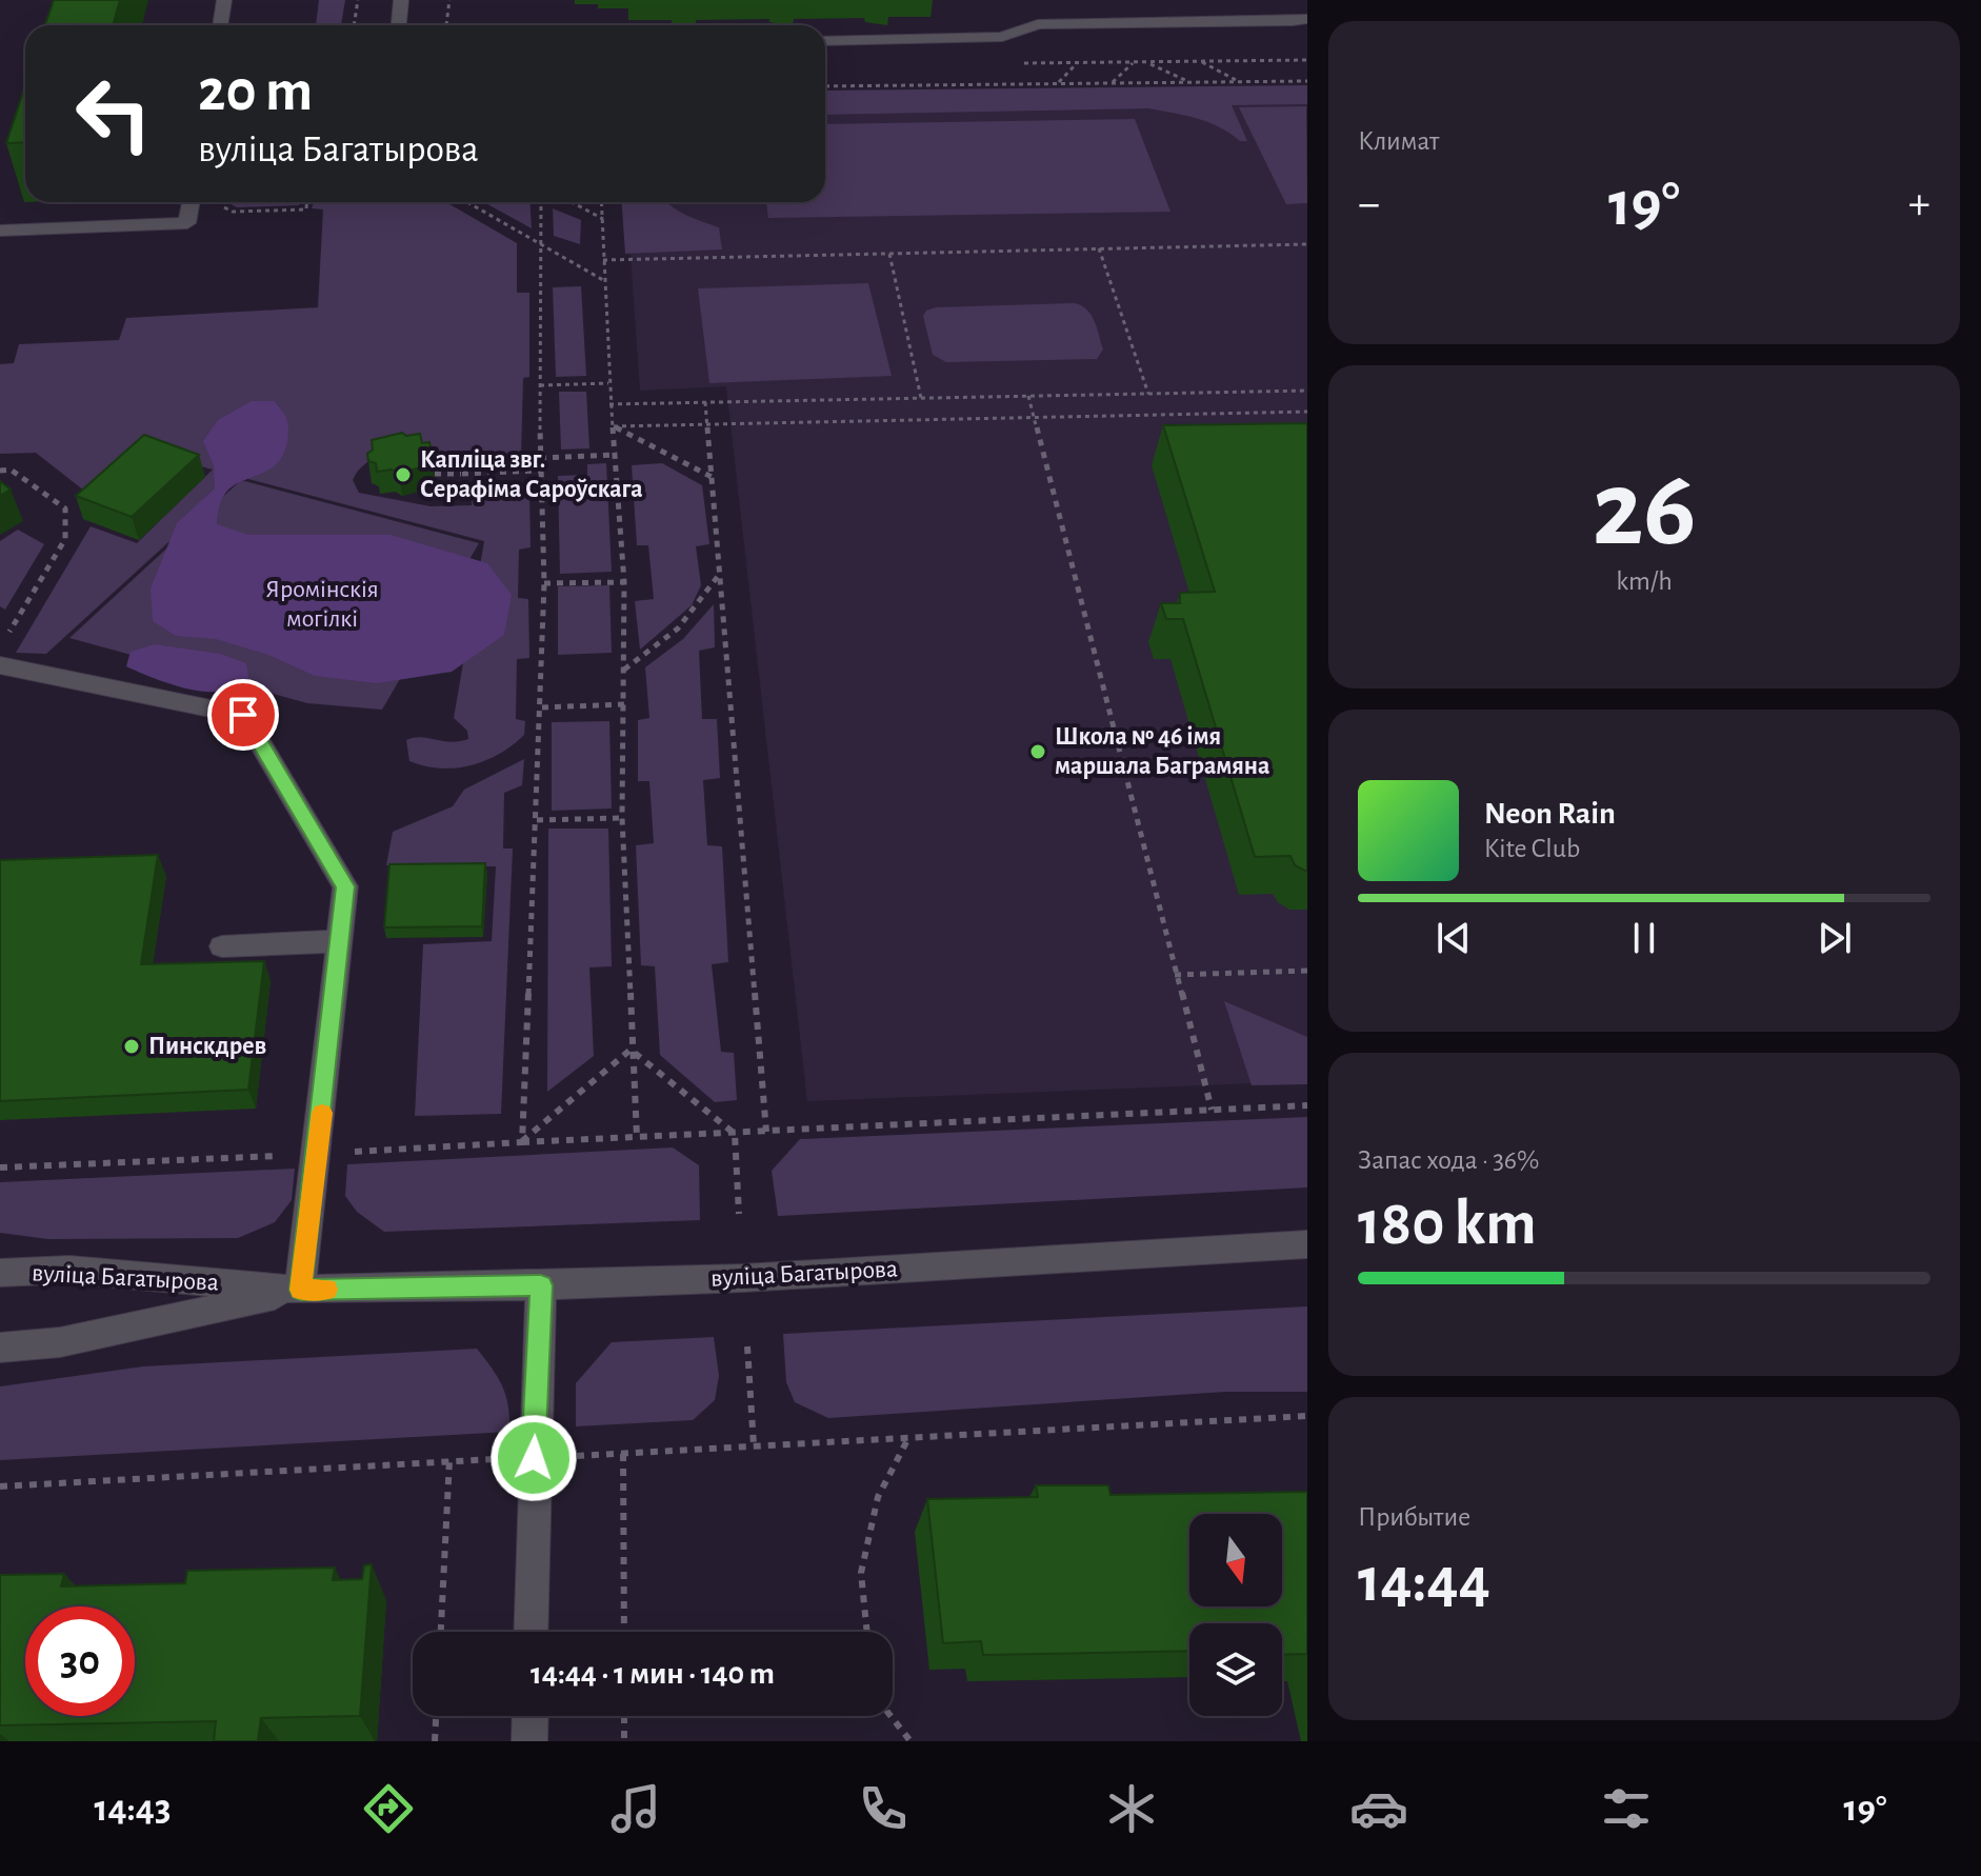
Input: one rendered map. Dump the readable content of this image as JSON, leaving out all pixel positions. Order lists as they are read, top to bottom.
{
  "streets": {
    "street": ["вуліца Багатырова"]
  },
  "parks": ["Яромінскія могілкі"],
  "places": ["Капліца звг. Серафіма Сароўскага", "Школа № 46 імя маршала Баграмяна", "Пинскдрев"],
  "north": "bottom",
  "page": {
    "tile": [
      "Климат",
      ["26", "km/h"],
      ["Запас хода · 36%", "180 km"],
      ["Прибытие", "14:44"]
    ],
    "turn": ["20 m", "вуліца Багатырова"],
    "heat": ["−", "19°", "+"],
    "song": ["Neon Rain", "Kite Club"],
    "limit": "30",
    "trip": "14:44 · 1 мин · 140 m",
    "tabs": ["14:43", "19°"]
  }
}
